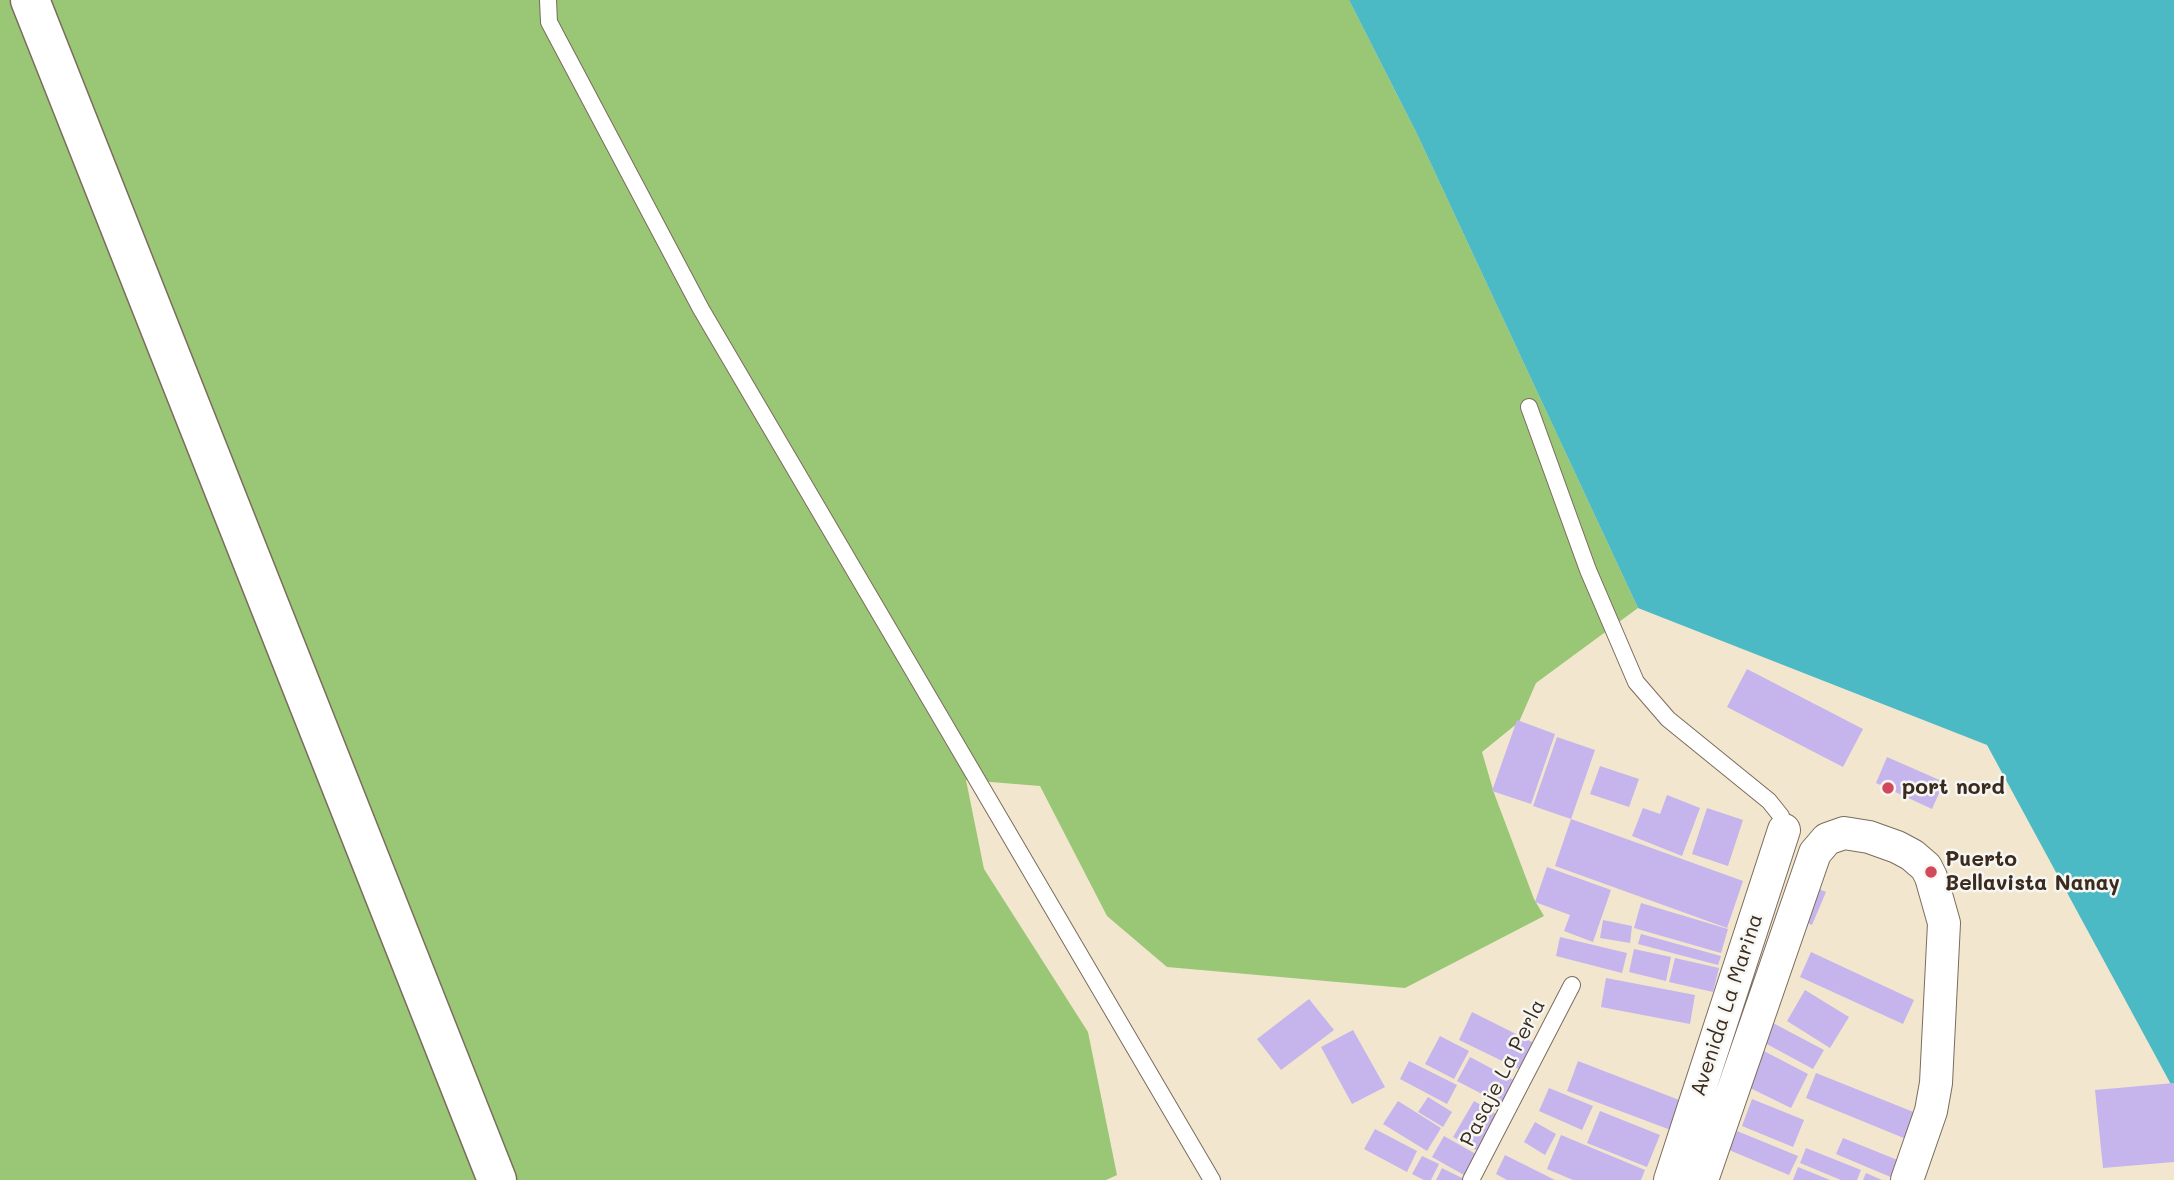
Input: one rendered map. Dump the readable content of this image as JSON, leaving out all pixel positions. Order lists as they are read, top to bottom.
{
  "streets": {
    "street": ["Avenida La Marina"],
    "lane": ["Pasaje La Perla"]
  },
  "places": ["port nord", "Puerto Bellavista Nanay"]
}
